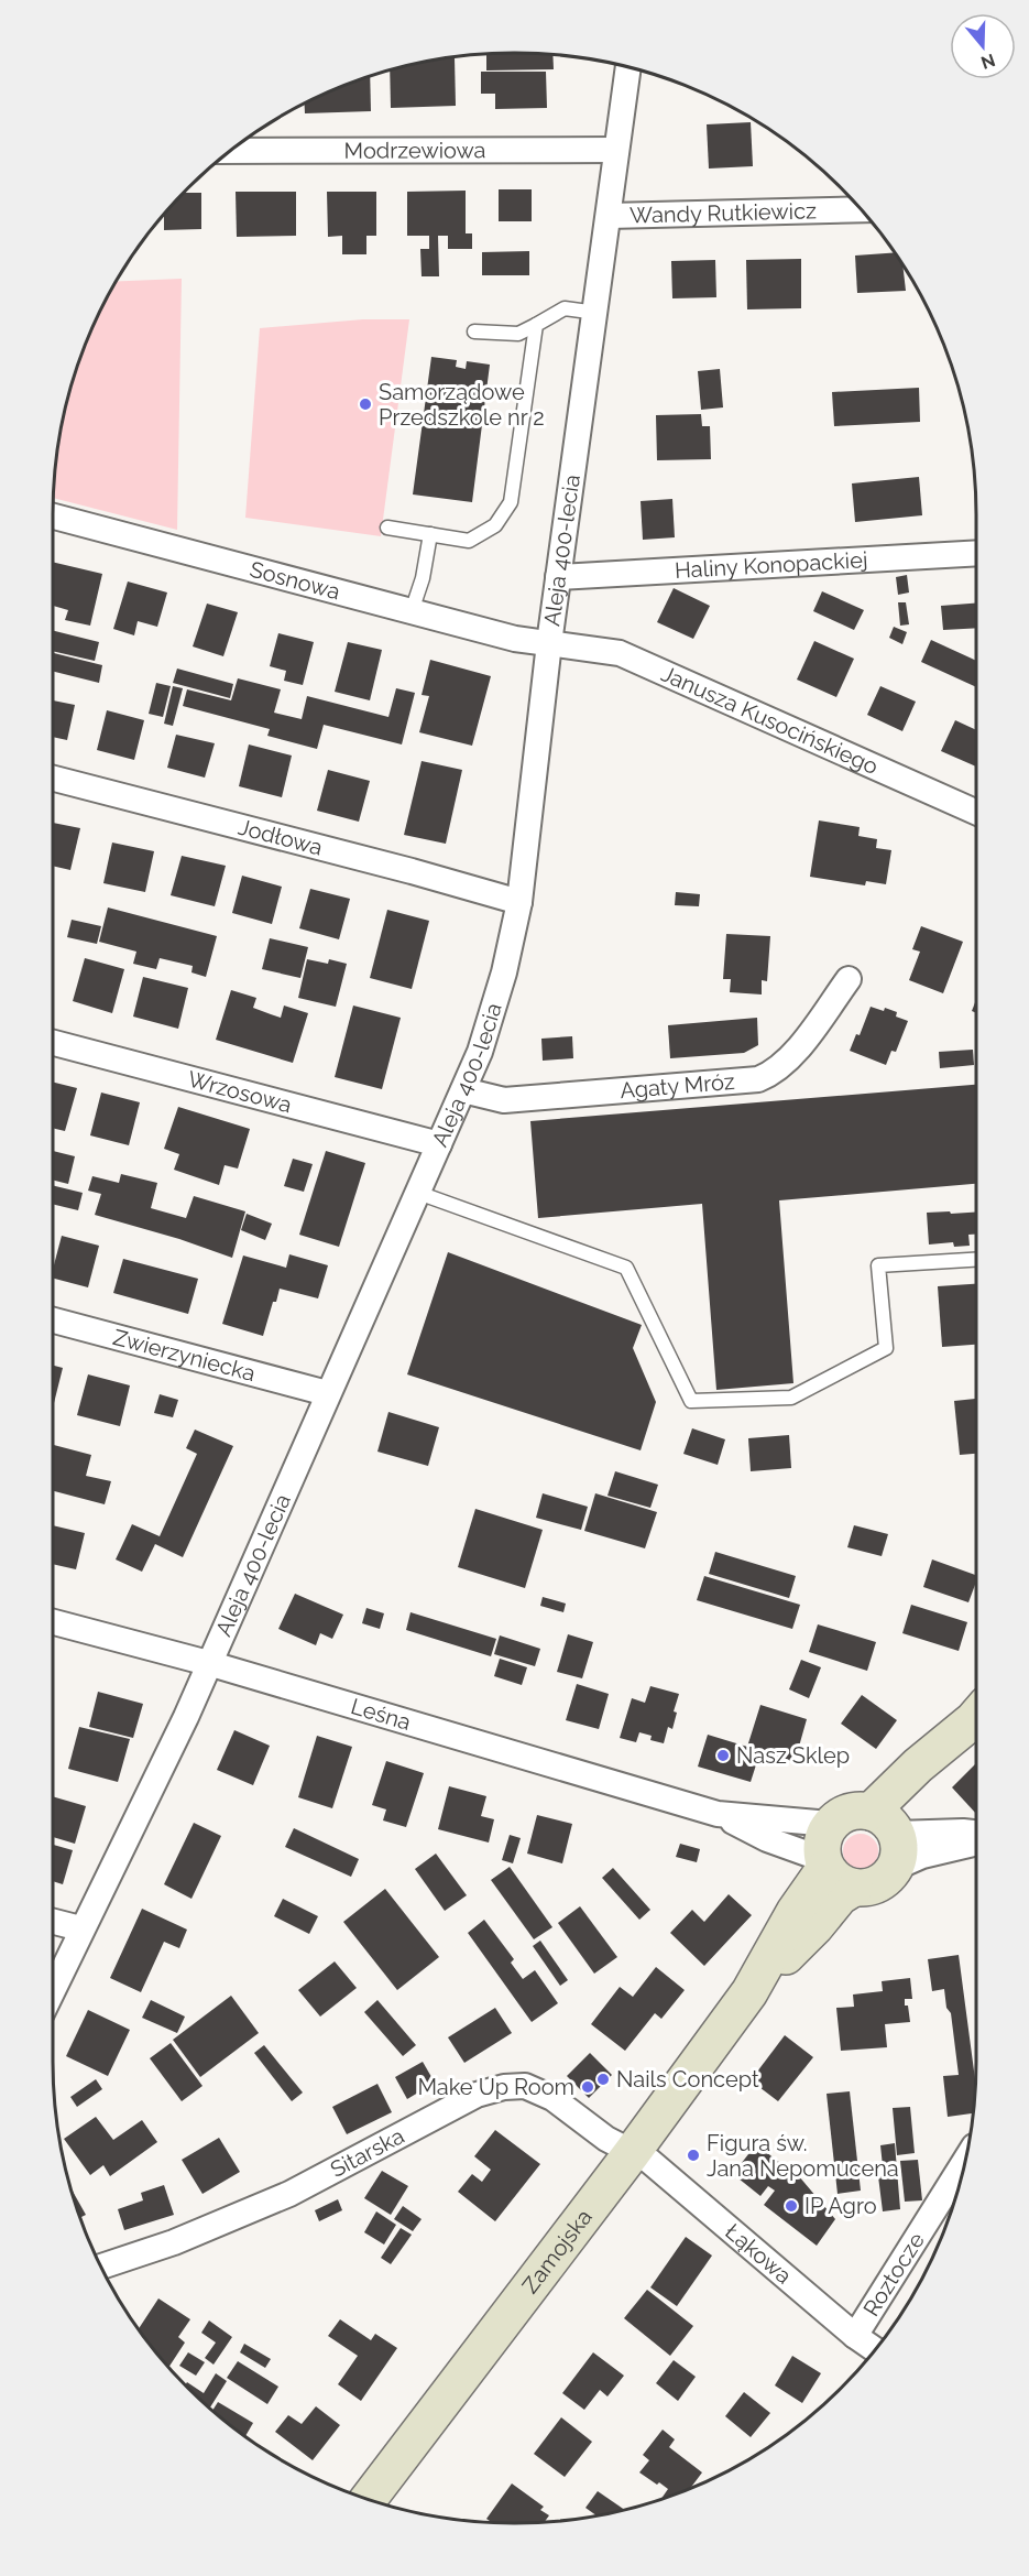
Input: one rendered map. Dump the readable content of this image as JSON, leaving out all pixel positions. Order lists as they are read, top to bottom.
{
  "streets": {
    "street": [
      "Modrzewiowa",
      "Wandy Rutkiewicz",
      "Aleja 400-lecia",
      "Haliny Konopackiej",
      "Sosnowa",
      "Janusza Kusocińskiego",
      "Jodłowa",
      "Agaty Mróz",
      "Wrzosowa",
      "Zwierzyniecka",
      "Leśna",
      "Sitarska",
      "Zamojska",
      "Łąkowa",
      "Roztocze"
    ]
  },
  "crossings": [
    ["Modrzewiowa", "Aleja 400-lecia"],
    ["Wandy Rutkiewicz", "Aleja 400-lecia"],
    ["Aleja 400-lecia", "Haliny Konopackiej"],
    ["Aleja 400-lecia", "Sosnowa"],
    ["Aleja 400-lecia", "Janusza Kusocińskiego"],
    ["Aleja 400-lecia", "Jodłowa"],
    ["Aleja 400-lecia", "Agaty Mróz"],
    ["Aleja 400-lecia", "Wrzosowa"],
    ["Aleja 400-lecia", "Zwierzyniecka"],
    ["Aleja 400-lecia", "Leśna"],
    ["Sosnowa", "Janusza Kusocińskiego"],
    ["Leśna", "Zamojska"],
    ["Sitarska", "Zamojska"],
    ["Sitarska", "Łąkowa"],
    ["Zamojska", "Łąkowa"],
    ["Łąkowa", "Roztocze"]
  ],
  "places": [
    "Samorządowe Przedszkole nr 2",
    "Nasz Sklep",
    "Nails Concept",
    "Make Up Room",
    "Figura św. Jana Nepomucena",
    "IP Agro"
  ],
  "north": "bottom"
}
